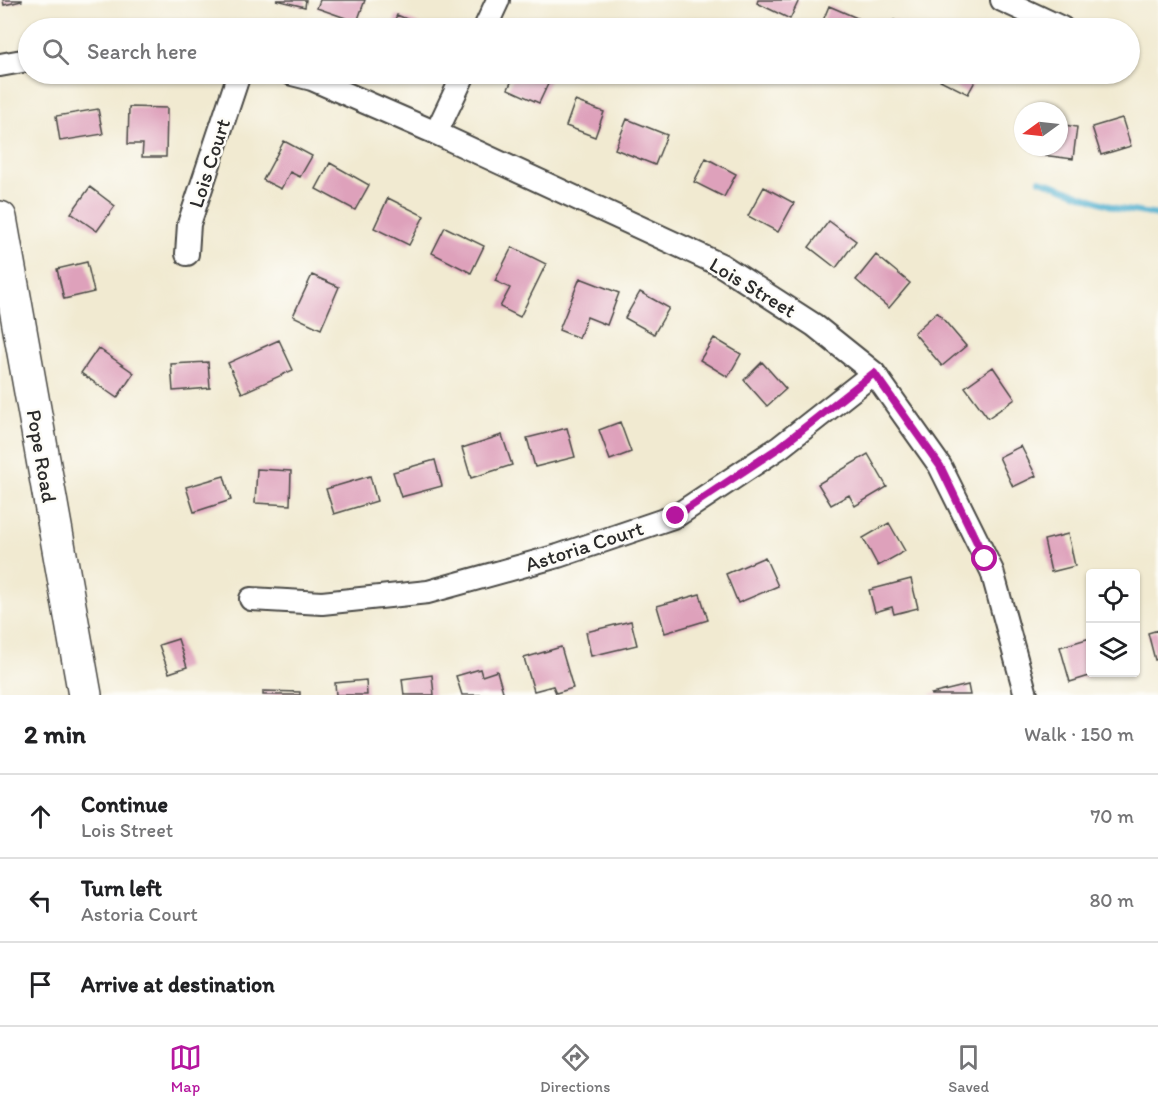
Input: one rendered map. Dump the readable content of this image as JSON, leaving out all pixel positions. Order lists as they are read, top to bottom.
{
  "streets": {
    "street": [
      "Lois Court",
      "Lois Street",
      "Pope Road",
      "Astoria Court"
    ]
  },
  "crossings": [
    ["Lois Street", "Astoria Court"]
  ],
  "north": "left",
  "page": {
    "search": "Search here",
    "heading": ["2 min", "Walk · 150 m"],
    "list": [
      ["Continue", "Lois Street", "70 m"],
      ["Turn left", "Astoria Court", "80 m"],
      "Arrive at destination"
    ],
    "nav": ["Map", "Directions", "Saved"]
  }
}
